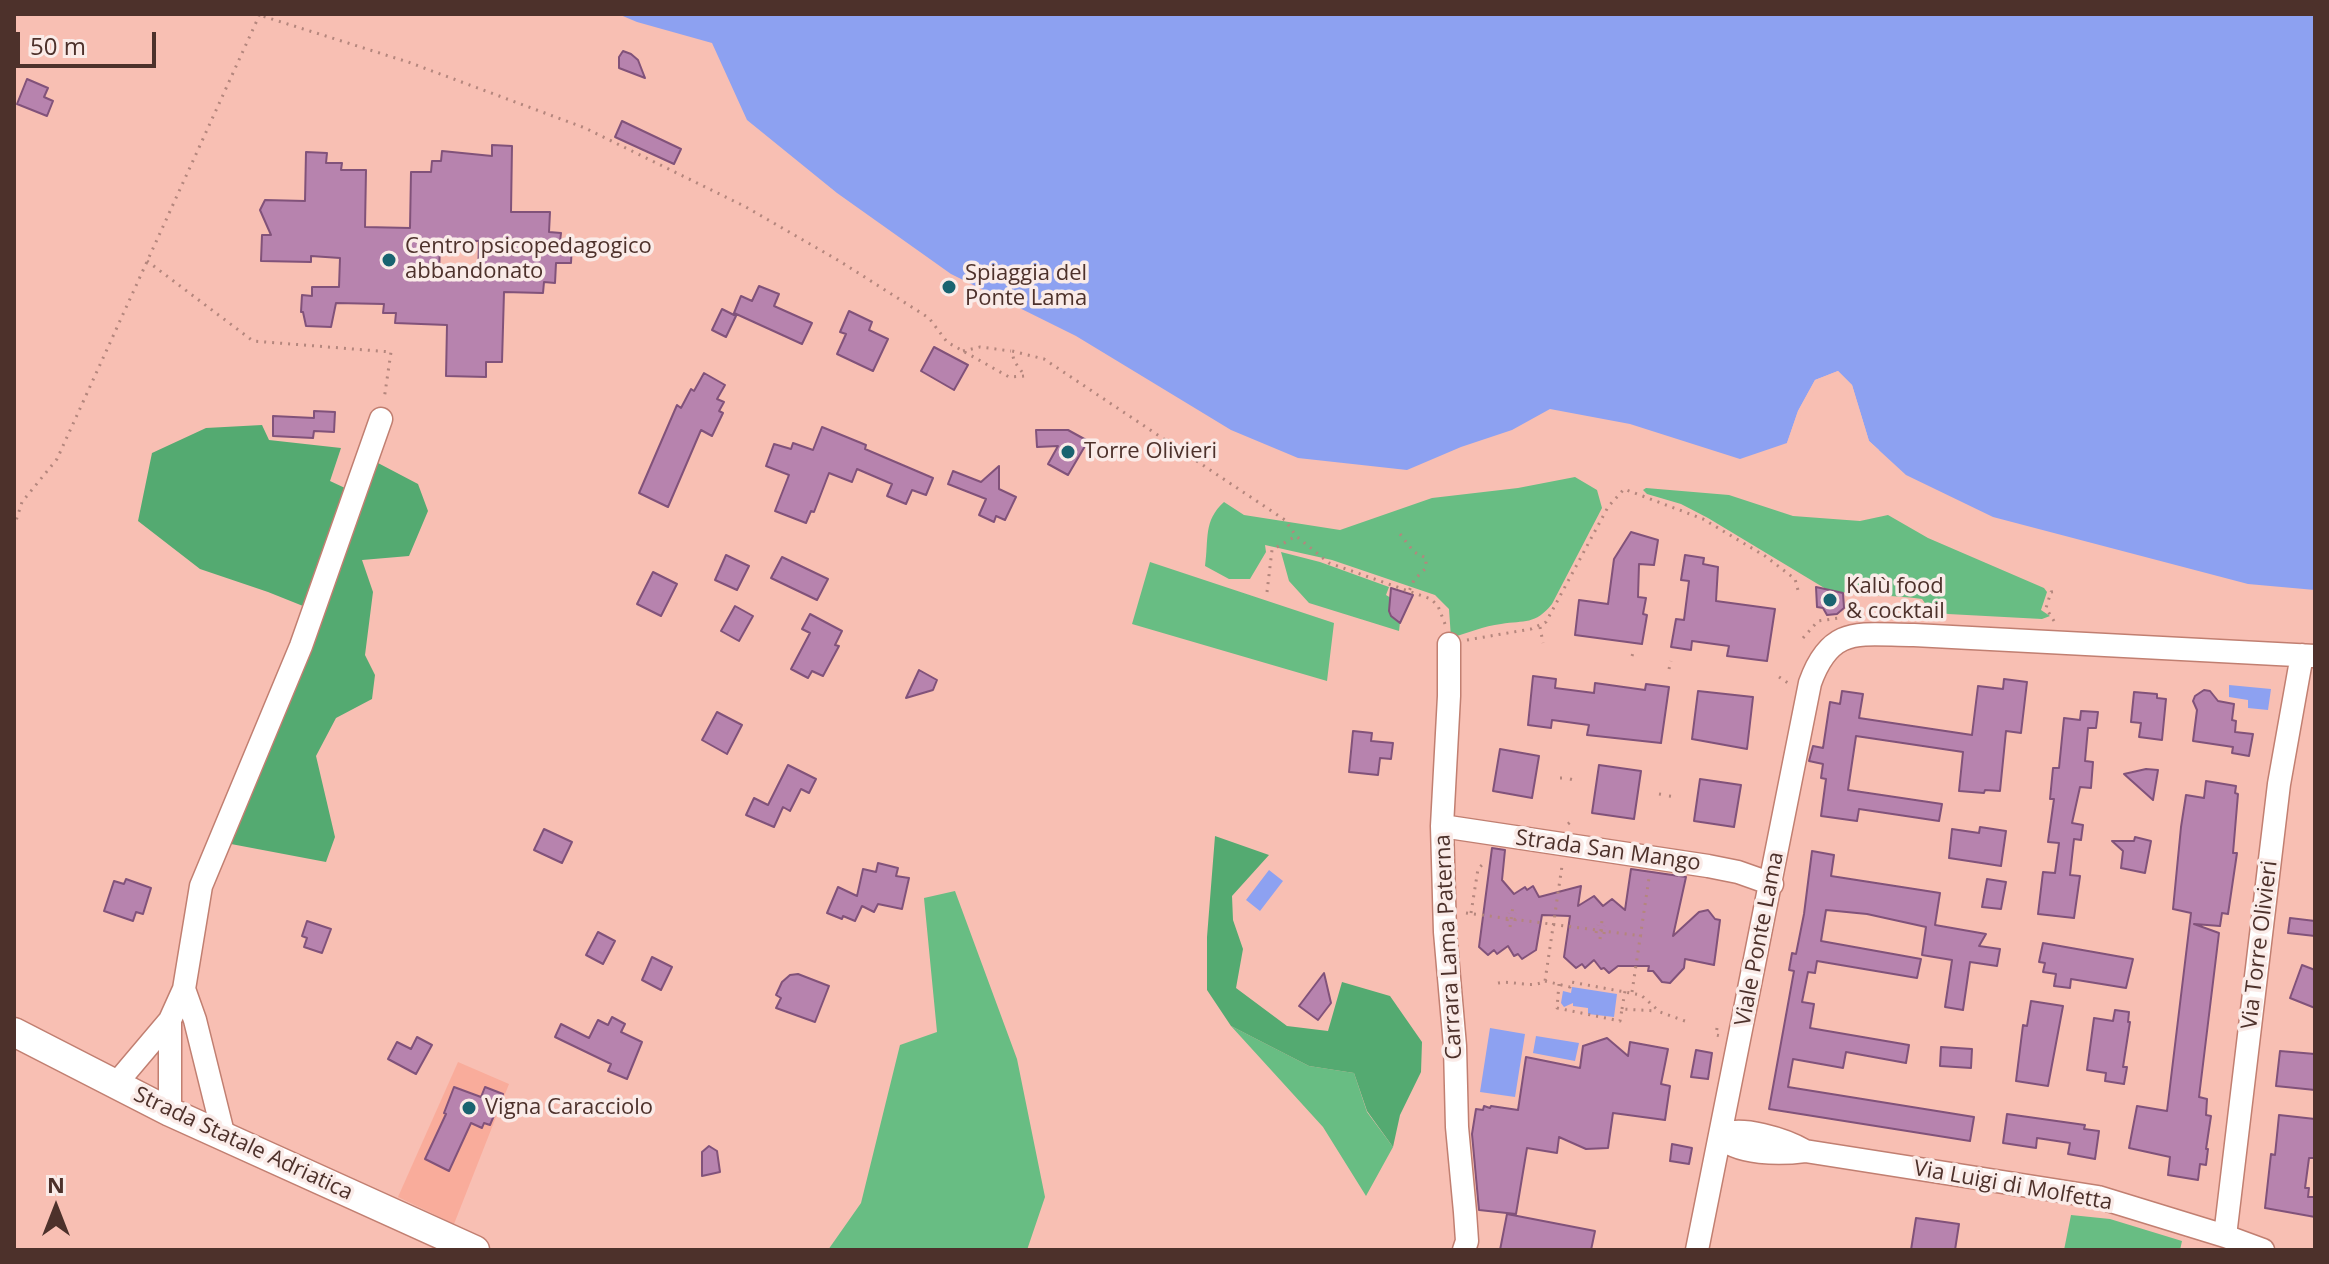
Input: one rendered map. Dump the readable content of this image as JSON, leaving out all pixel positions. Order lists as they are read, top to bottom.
{
  "streets": {
    "main road": ["Strada Statale Adriatica"],
    "street": [
      "Strada San Mango",
      "Viale Ponte Lama",
      "Via Torre Olivieri",
      "Carrara Lama Paterna",
      "Via Luigi di Molfetta"
    ]
  },
  "crossings": [
    ["Strada San Mango", "Viale Ponte Lama"],
    ["Strada San Mango", "Carrara Lama Paterna"],
    ["Viale Ponte Lama", "Via Torre Olivieri"],
    ["Viale Ponte Lama", "Via Luigi di Molfetta"],
    ["Via Torre Olivieri", "Via Luigi di Molfetta"]
  ],
  "places": [
    "Centro psicopedagogico abbandonato",
    "Spiaggia del Ponte Lama",
    "Torre Olivieri",
    "Kalù food & cocktail",
    "Vigna Caracciolo"
  ],
  "scale_bar": "50 m",
  "north": "top"
}
